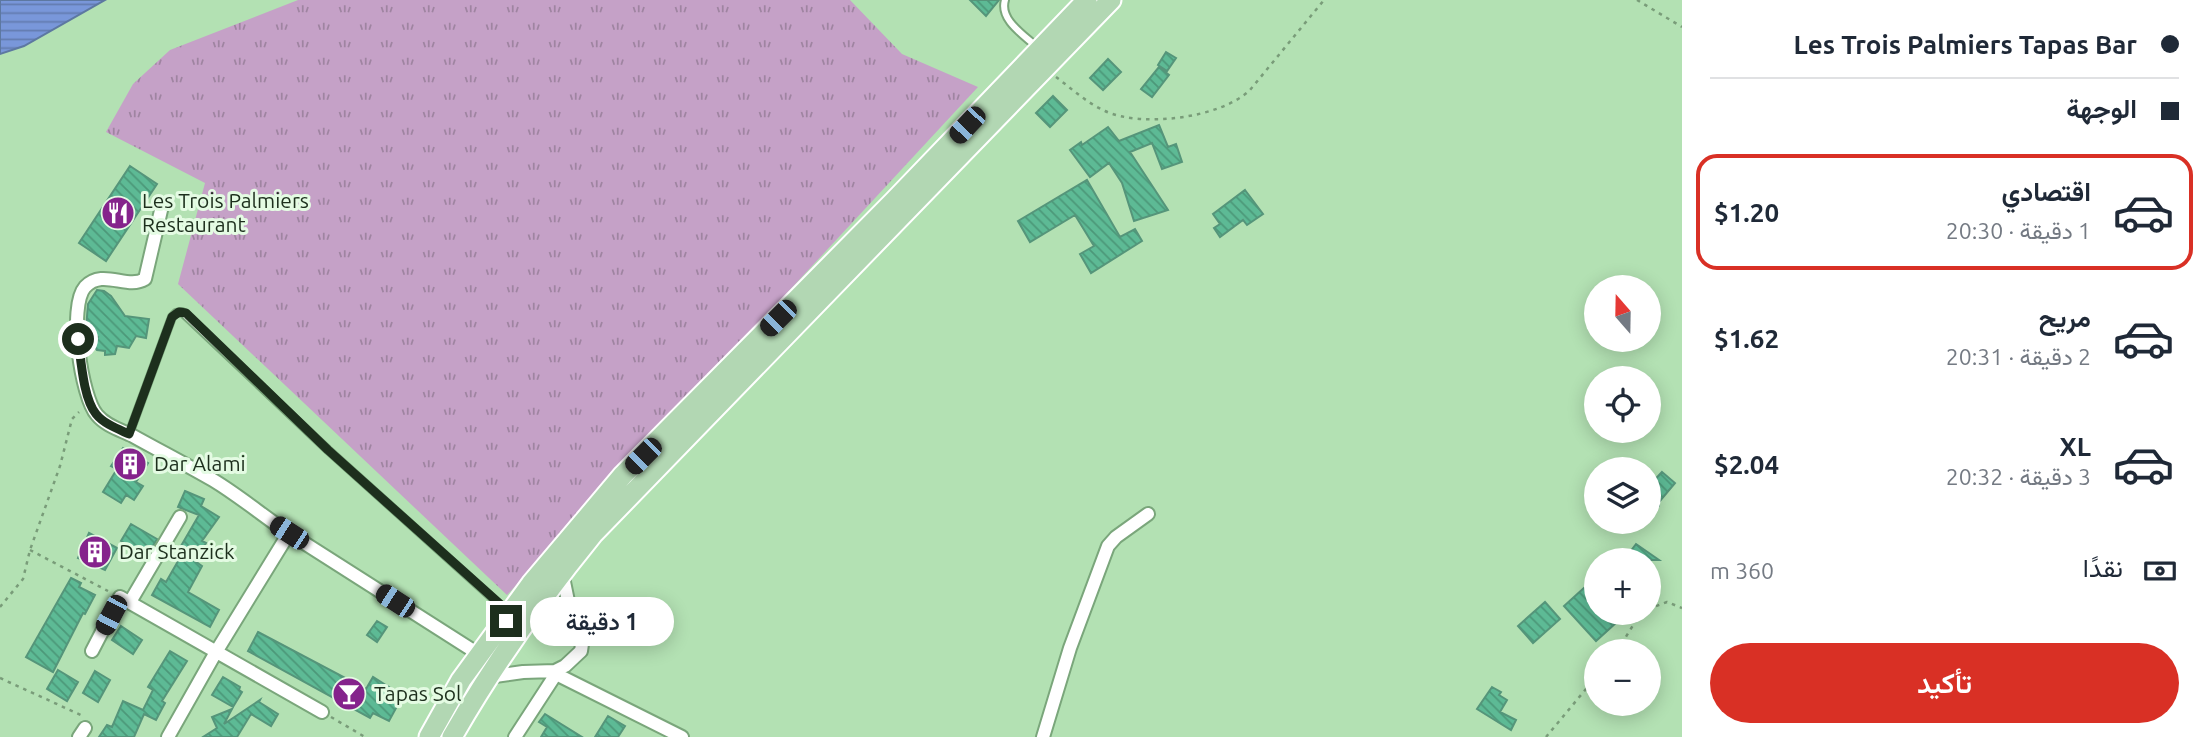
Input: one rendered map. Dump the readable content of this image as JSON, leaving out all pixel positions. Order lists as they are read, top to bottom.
{
  "places": {
    "restaurant": ["Les Trois Palmiers Restaurant"],
    "building": ["Dar Alami", "Dar Stanzick"],
    "bar": ["Tapas Sol"]
  },
  "north": "top",
  "page": {
    "banner": ["Les Trois Palmiers Tapas Bar", "الوجهة"],
    "list": [
      {
        "name": "اقتصادي",
        "note": "1 دقيقة · 20:30",
        "value": "$1.20"
      },
      {
        "name": "مريح",
        "note": "2 دقيقة · 20:31",
        "value": "$1.62"
      },
      {
        "name": "XL",
        "note": "3 دقيقة · 20:32",
        "value": "$2.04"
      }
    ],
    "map_buttons": ["+", "−"],
    "pay": ["نقدًا", "360 m"],
    "bubble": "1 دقيقة",
    "buttons": "تأكيد"
  }
}
